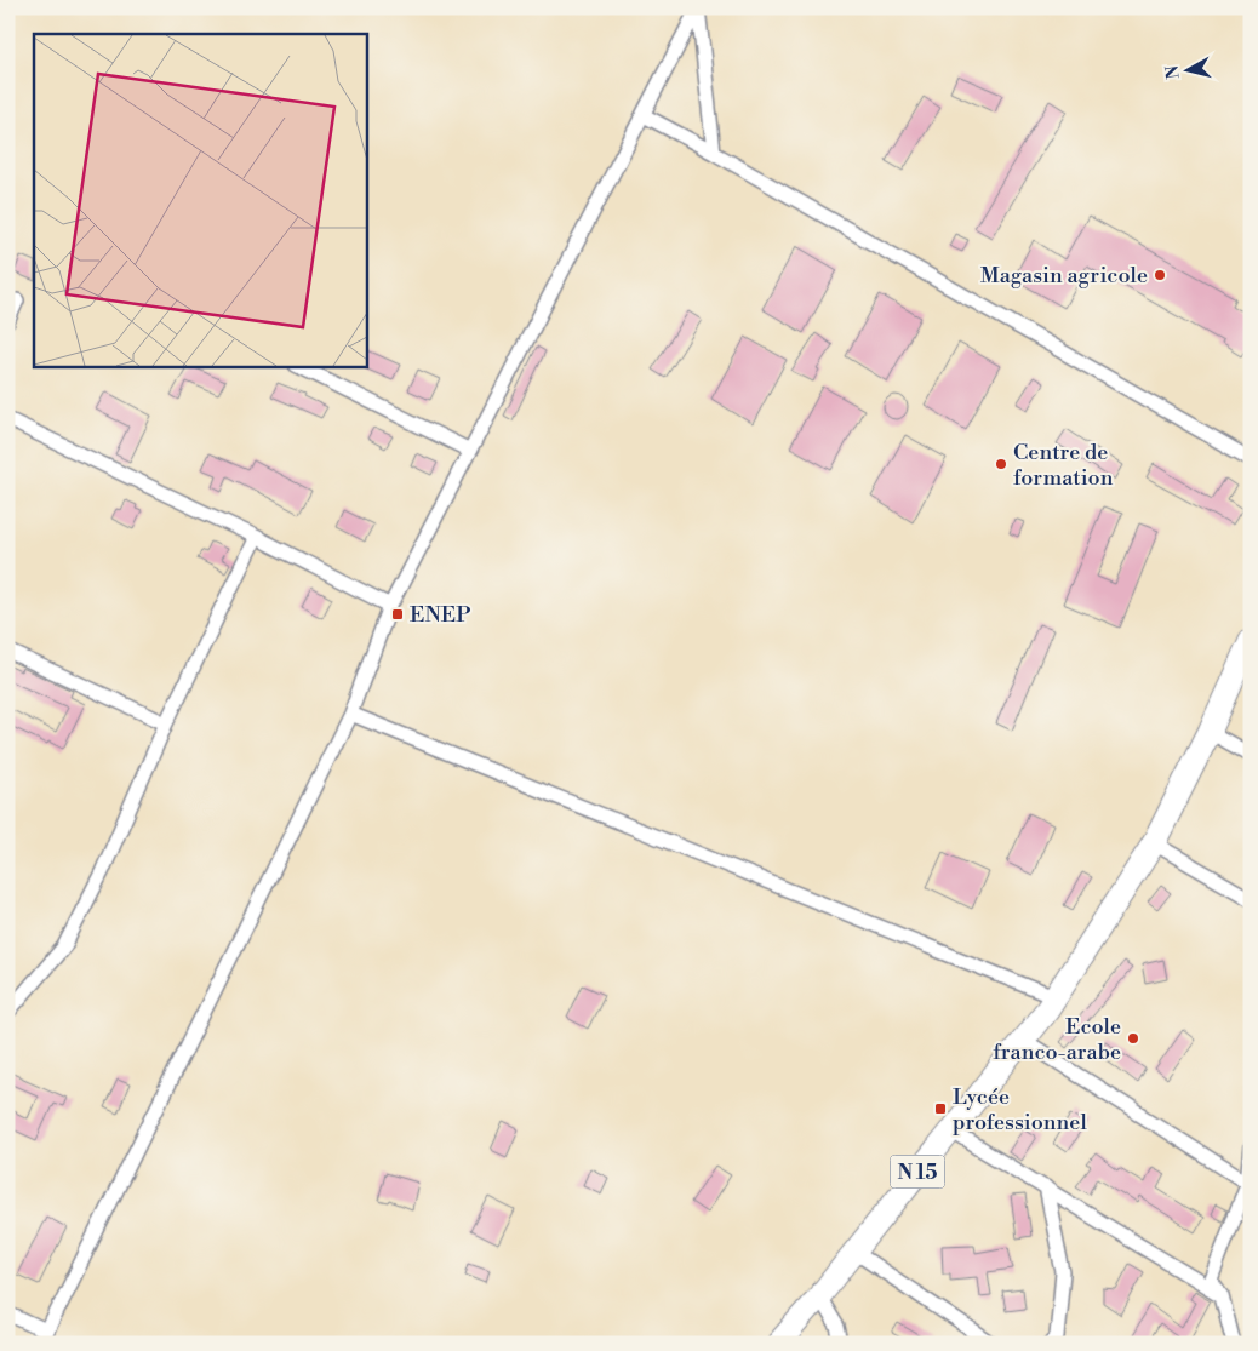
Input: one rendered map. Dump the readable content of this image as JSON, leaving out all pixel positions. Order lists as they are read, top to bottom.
{
  "streets": {
    "main road": ["N 15"]
  },
  "places": {
    "other": ["Magasin agricole", "Centre de formation", "Ecole franco-arabe"],
    "transit": ["ENEP", "Lycée professionnel"]
  },
  "north": "left"
}
